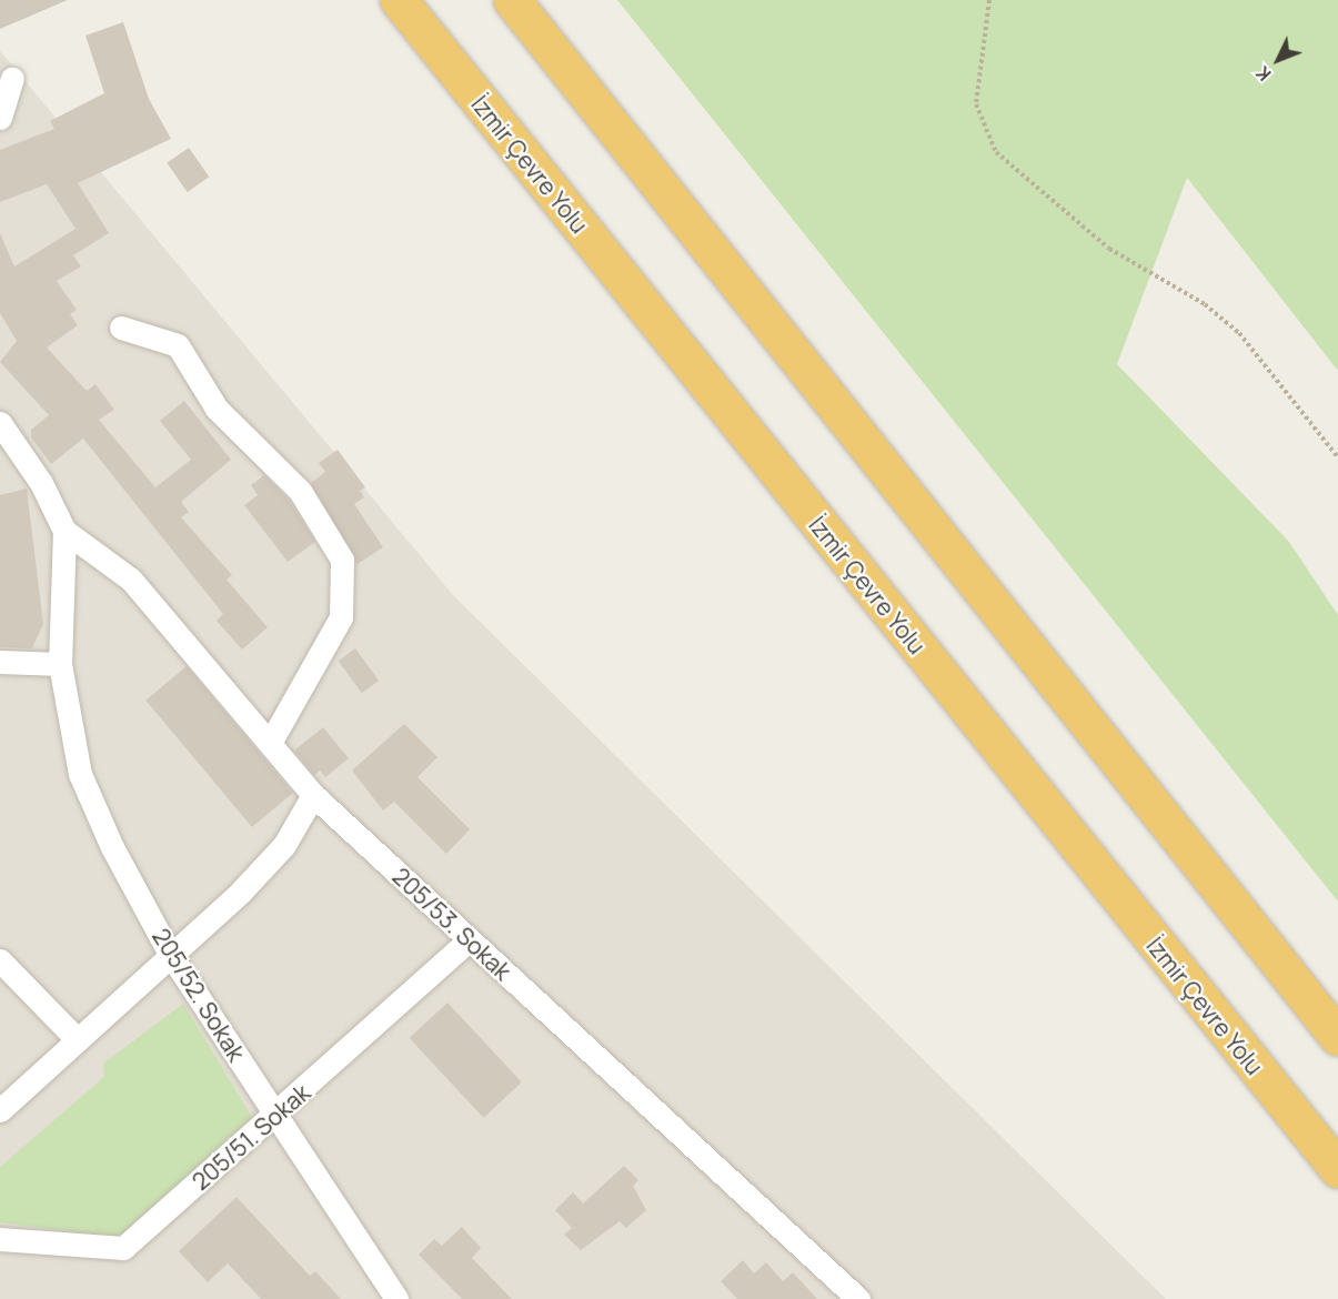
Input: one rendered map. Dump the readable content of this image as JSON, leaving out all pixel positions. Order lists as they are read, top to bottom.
{
  "streets": {
    "highway": ["İzmir Çevre Yolu"],
    "street": ["205/53. Sokak", "205/52. Sokak", "205/51. Sokak"]
  },
  "crossings": [
    ["205/53. Sokak", "205/52. Sokak"],
    ["205/53. Sokak", "205/51. Sokak"],
    ["205/52. Sokak", "205/51. Sokak"]
  ],
  "north": "bottom left"
}
